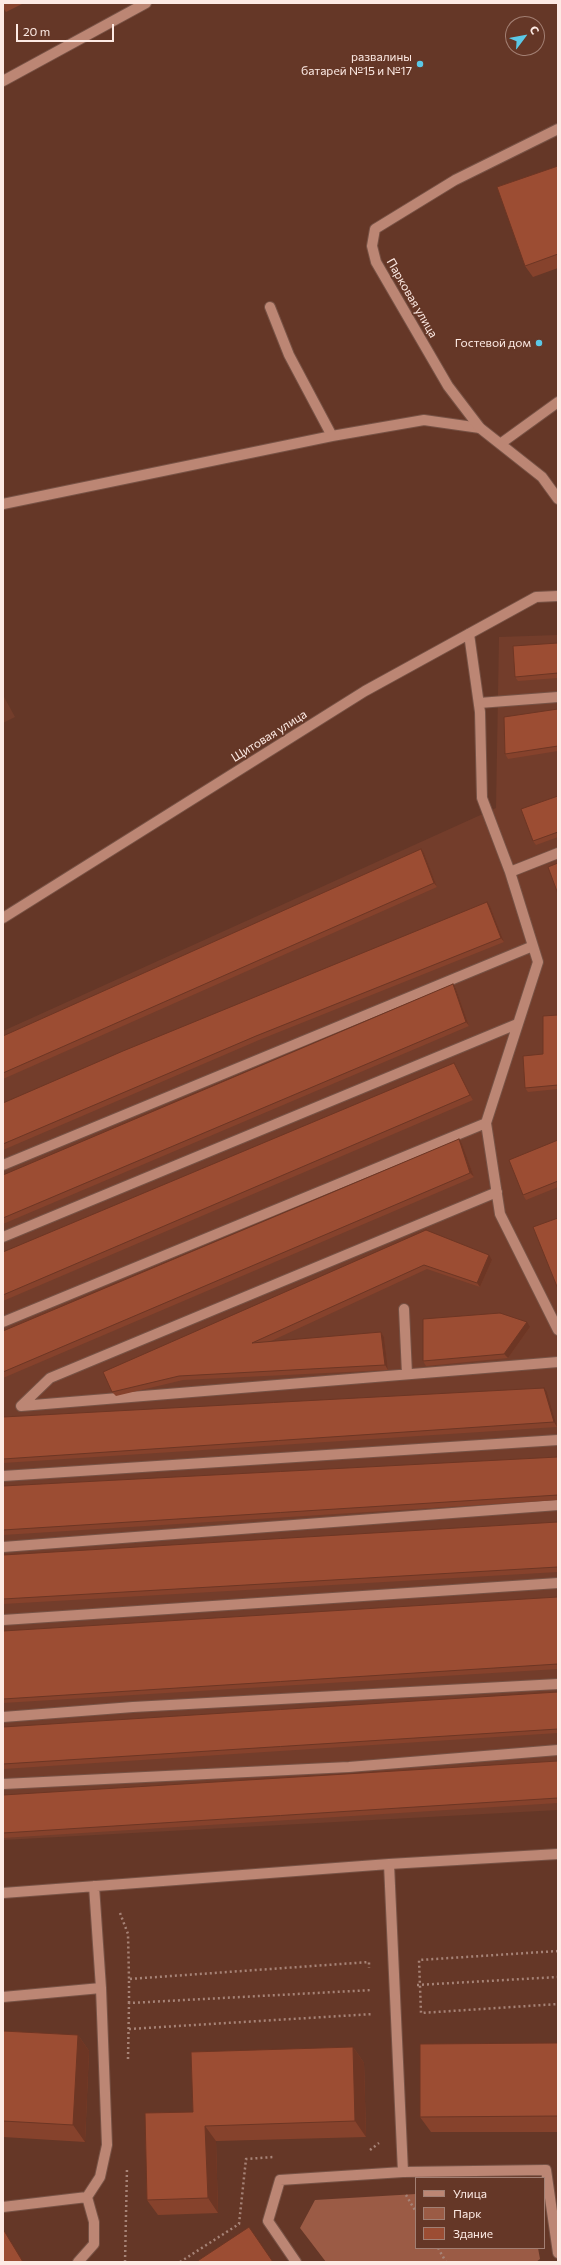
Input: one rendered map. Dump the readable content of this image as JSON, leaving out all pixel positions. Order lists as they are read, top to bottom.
{
  "streets": {
    "street": ["Парковая улица", "Щитовая улица"]
  },
  "places": ["развалины батарей №15 и №17", "Гостевой дом"],
  "legend": ["Улица", "Парк", "Здание"],
  "scale_bar": "20 m",
  "north": "top right"
}
